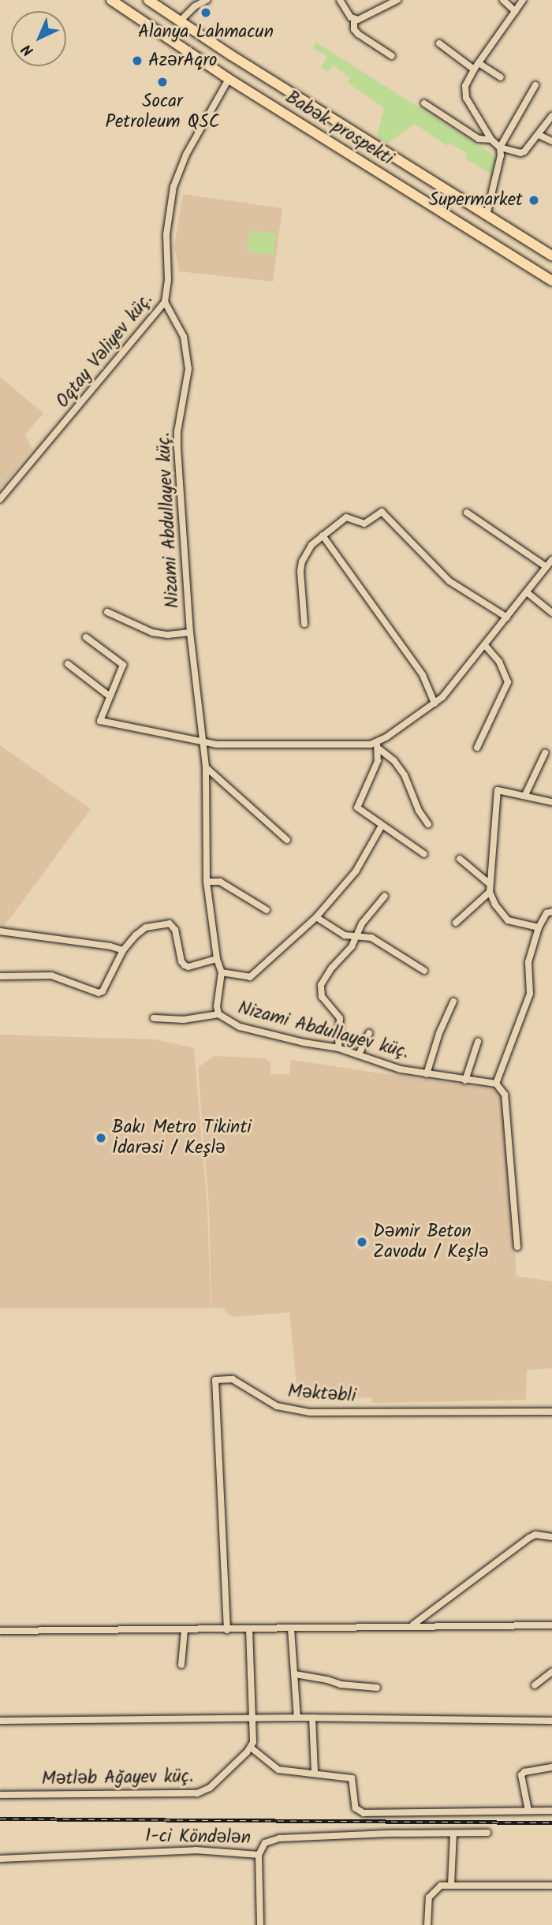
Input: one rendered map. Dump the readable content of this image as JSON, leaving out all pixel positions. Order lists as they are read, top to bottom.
{
  "streets": {
    "main road": ["Babək prospekti"],
    "street": [
      "Oqtay Vəliyev küç.",
      "Nizami Abdullayev küç.",
      "Məktəbli",
      "Mətləb Ağayev küç.",
      "1-ci Köndələn"
    ]
  },
  "crossings": [
    ["Babək prospekti", "Oqtay Vəliyev küç."],
    ["Oqtay Vəliyev küç.", "Nizami Abdullayev küç."]
  ],
  "places": [
    "Alanya Lahmacun",
    "AzərAqro",
    "Socar Petroleum QSC",
    "Supermarket",
    "Bakı Metro Tikinti İdarəsi / Keşlə",
    "Dəmir Beton Zavodu / Keşlə"
  ],
  "north": "bottom left"
}
